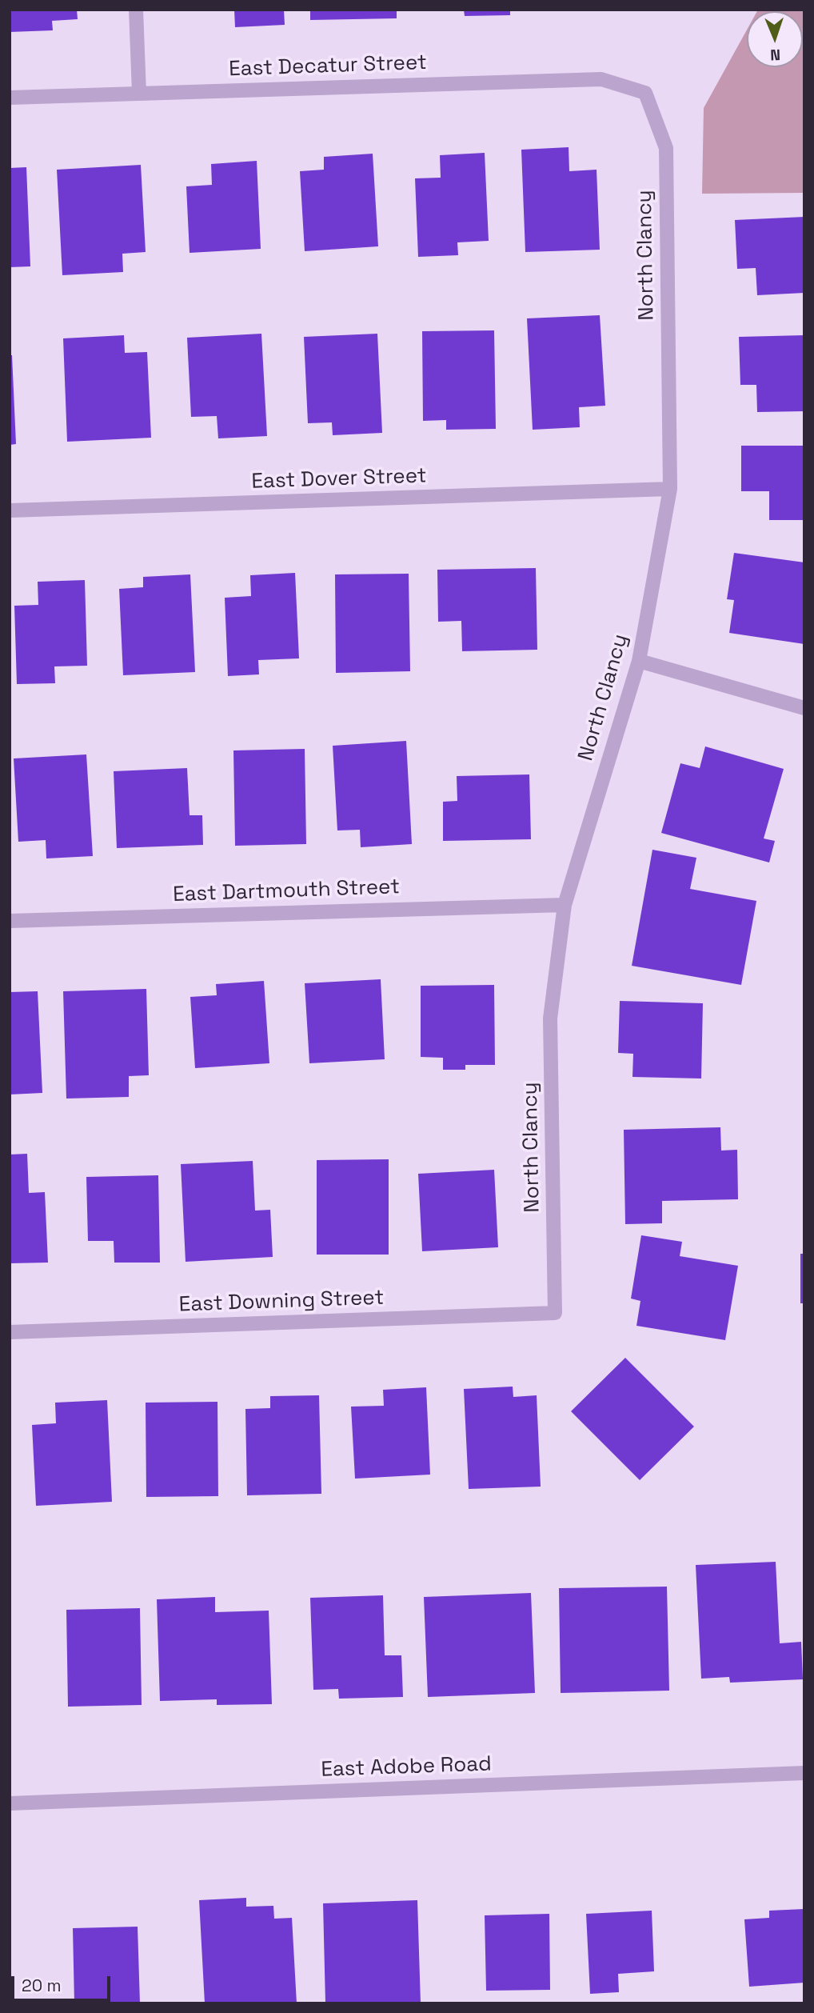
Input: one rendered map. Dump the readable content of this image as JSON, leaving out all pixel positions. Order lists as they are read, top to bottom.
{
  "streets": {
    "street": [
      "East Decatur Street",
      "North Clancy",
      "East Dover Street",
      "East Dartmouth Street",
      "East Downing Street",
      "East Adobe Road"
    ]
  },
  "crossings": [
    ["East Decatur Street", "North Clancy"],
    ["North Clancy", "East Dover Street"],
    ["North Clancy", "East Dartmouth Street"],
    ["North Clancy", "East Downing Street"]
  ],
  "scale_bar": "20 m",
  "north": "bottom"
}
